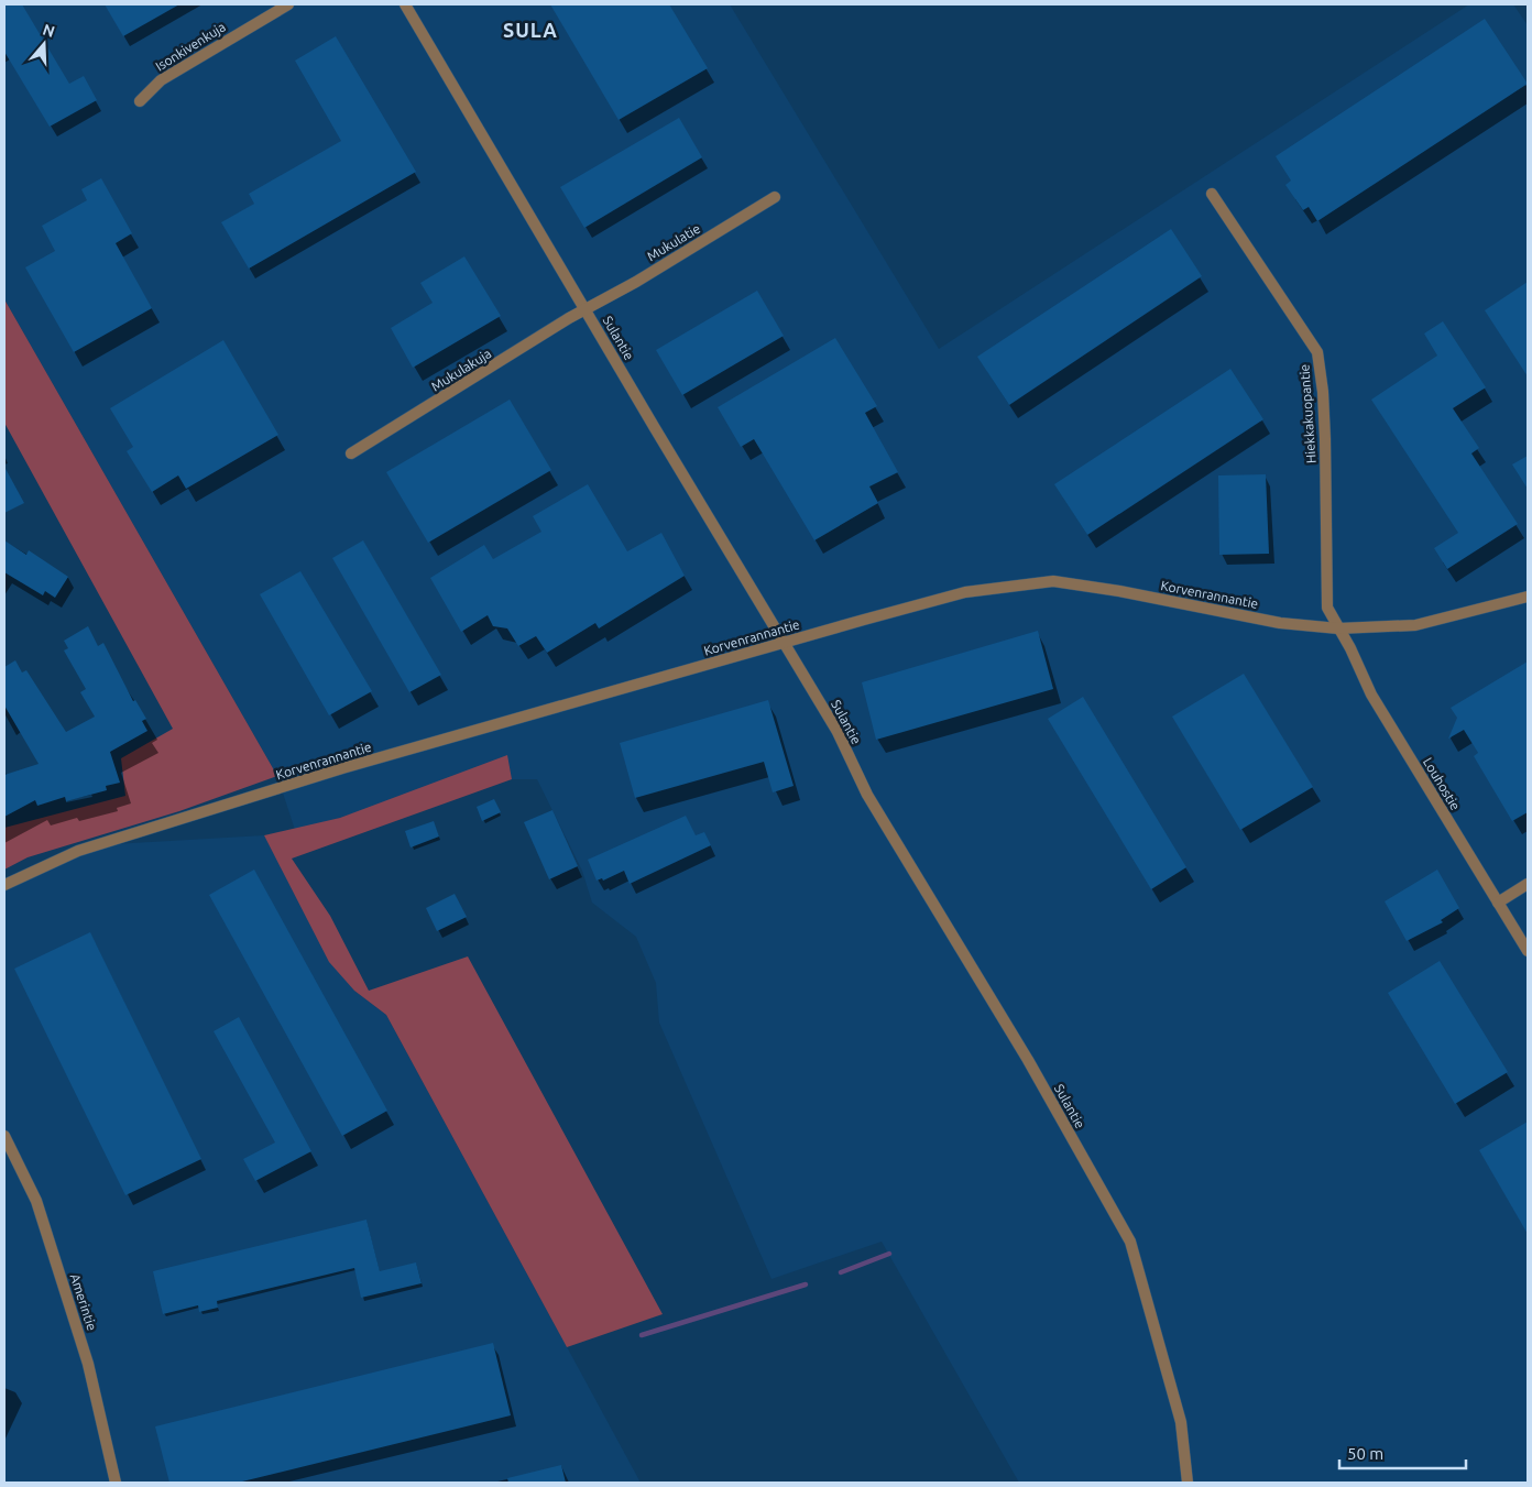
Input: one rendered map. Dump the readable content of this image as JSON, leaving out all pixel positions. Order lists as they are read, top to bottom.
{
  "streets": {
    "street": [
      "Isonkivenkuja",
      "Mukulatie",
      "Sulantie",
      "Mukulakuja",
      "Hiekkakuopantie",
      "Korvenrannantie",
      "Louhostie",
      "Amerintie"
    ]
  },
  "crossings": [
    ["Mukulatie", "Sulantie"],
    ["Mukulatie", "Mukulakuja"],
    ["Sulantie", "Mukulakuja"],
    ["Sulantie", "Korvenrannantie"],
    ["Hiekkakuopantie", "Korvenrannantie"],
    ["Hiekkakuopantie", "Louhostie"],
    ["Korvenrannantie", "Louhostie"]
  ],
  "districts": ["SULA"],
  "scale_bar": "50 m",
  "north": "top"
}
